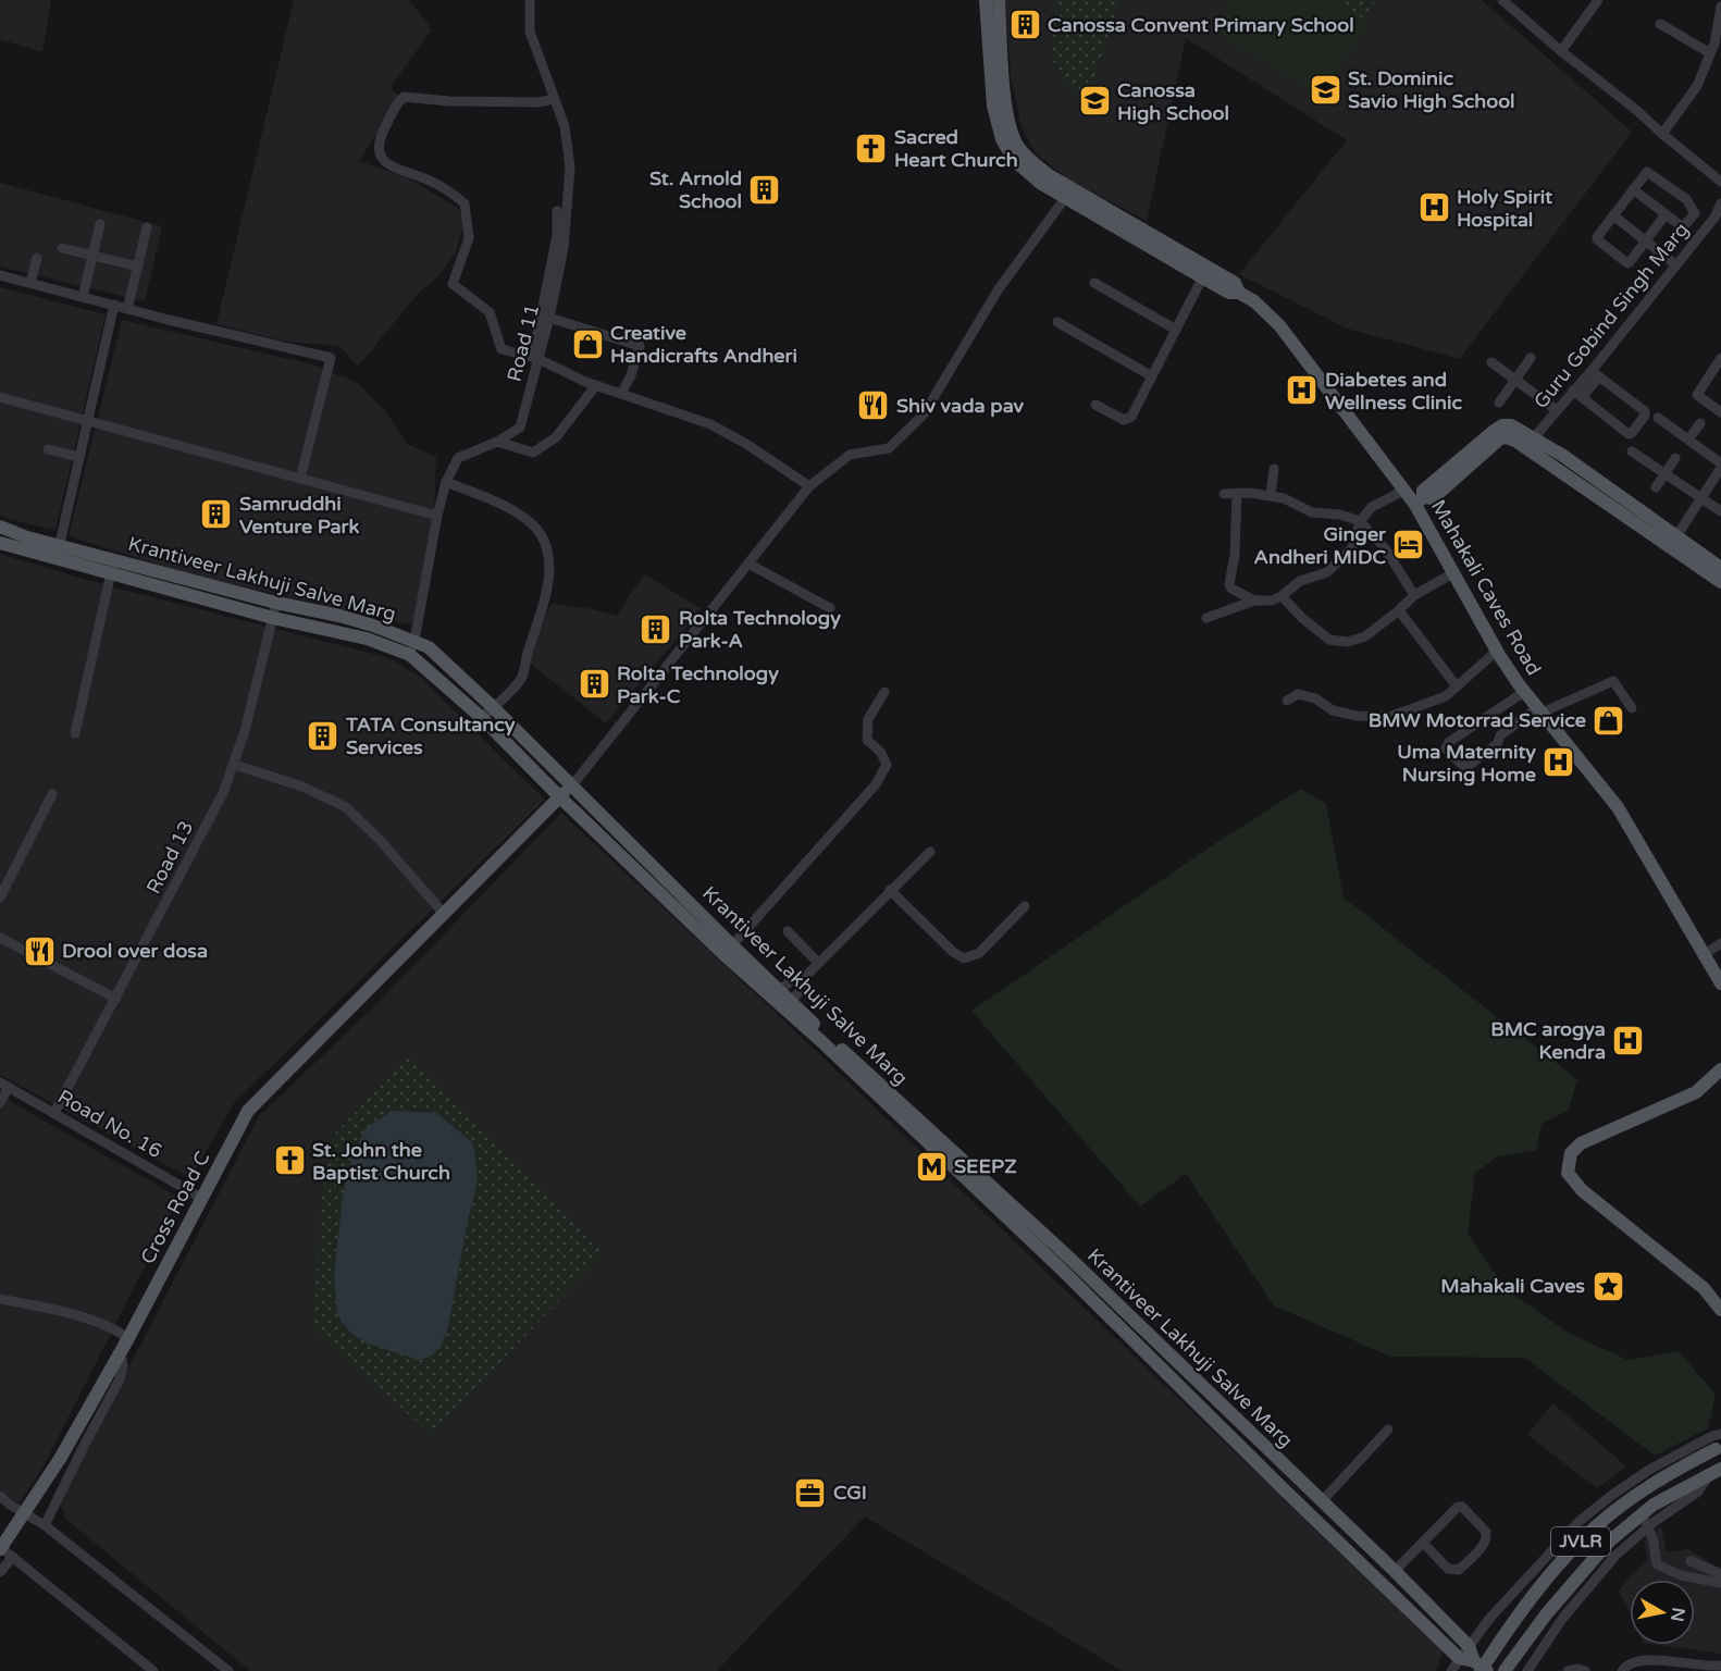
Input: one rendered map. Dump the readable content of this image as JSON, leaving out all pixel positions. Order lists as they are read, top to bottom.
{
  "streets": {
    "main road": [
      "Krantiveer Lakhuji Salve Marg",
      "Mahakali Caves Road",
      "Cross Road C",
      "JVLR"
    ],
    "street": [
      "Guru Gobind Singh Marg",
      "Road 11",
      "Road 13",
      "Road No. 16"
    ]
  },
  "crossings": [
    ["Road 11", "Krantiveer Lakhuji Salve Marg"],
    ["Krantiveer Lakhuji Salve Marg", "Road 13"],
    ["Krantiveer Lakhuji Salve Marg", "Cross Road C"],
    ["Krantiveer Lakhuji Salve Marg", "JVLR"],
    ["Road 13", "Road No. 16"],
    ["Road No. 16", "Cross Road C"]
  ],
  "places": {
    "building": [
      "Canossa Convent Primary School",
      "St. Arnold School",
      "Samruddhi Venture Park",
      "Rolta Technology Park-A",
      "Rolta Technology Park-C",
      "TATA Consultancy Services"
    ],
    "school or university": ["St. Dominic Savio High School", "Canossa High School"],
    "church": ["Sacred Heart Church", "St. John the Baptist Church"],
    "hospital": [
      "Holy Spirit Hospital",
      "Diabetes and Wellness Clinic",
      "Uma Maternity Nursing Home",
      "BMC arogya Kendra"
    ],
    "shop": ["Creative Handicrafts Andheri", "BMW Motorrad Service"],
    "restaurant": ["Shiv vada pav", "Drool over dosa"],
    "hotel": ["Ginger Andheri MIDC"],
    "metro station": ["SEEPZ"],
    "place": ["Mahakali Caves"],
    "office": ["CGI"]
  },
  "north": "right"
}
